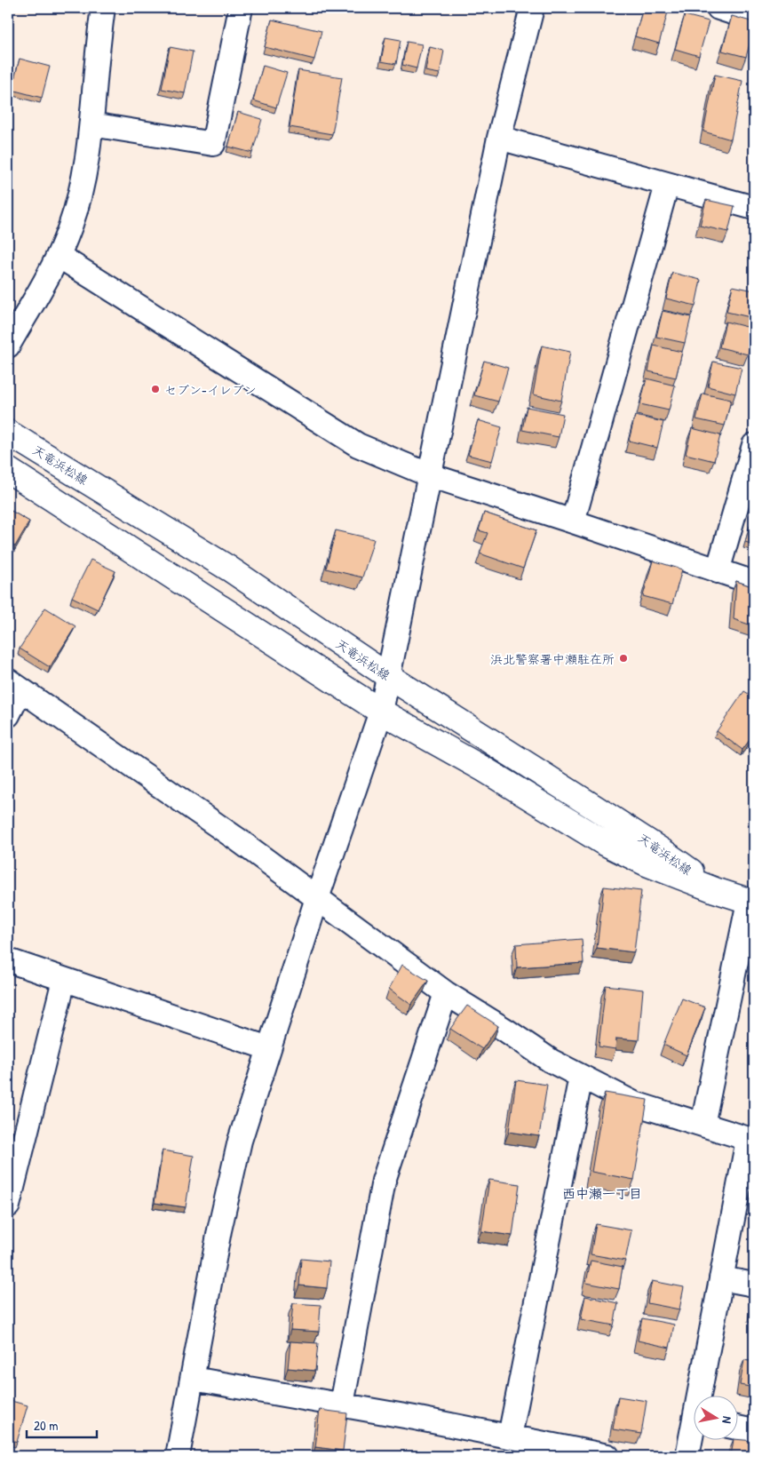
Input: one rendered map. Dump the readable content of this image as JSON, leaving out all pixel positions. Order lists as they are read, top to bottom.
{
  "streets": {
    "main road": ["天竜浜松線"]
  },
  "districts": ["西中瀬一丁目"],
  "places": ["セブン-イレブン", "浜北警察署中瀬駐在所"],
  "scale_bar": "20 m",
  "north": "right"
}
